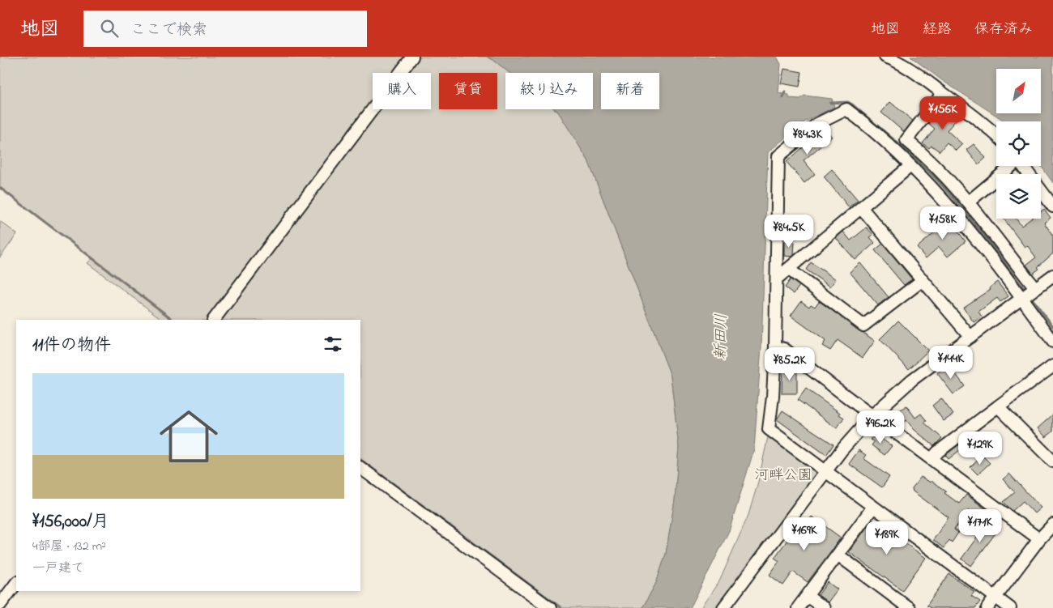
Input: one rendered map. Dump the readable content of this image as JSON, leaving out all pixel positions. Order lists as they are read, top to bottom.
{
  "water": ["新田川"],
  "parks": ["河畔公園"],
  "north": "top right",
  "page": {
    "header": "地図",
    "search": "ここで検索",
    "nav": ["地図", "経路", "保存済み"],
    "chip": [
      "購入",
      "賃貸",
      "絞り込み",
      "新着"
    ],
    "price": [
      "¥156K",
      "¥84.3K",
      "¥158K",
      "¥84.5K",
      "¥144K",
      "¥85.2K",
      "¥96.2K",
      "¥129K",
      "¥171K",
      "¥169K",
      "¥189K"
    ],
    "heading": "11件の物件",
    "list": [
      {
        "name": "¥156,000/月",
        "note": "4部屋 · 132 m² · 一戸建て"
      }
    ]
  }
}
